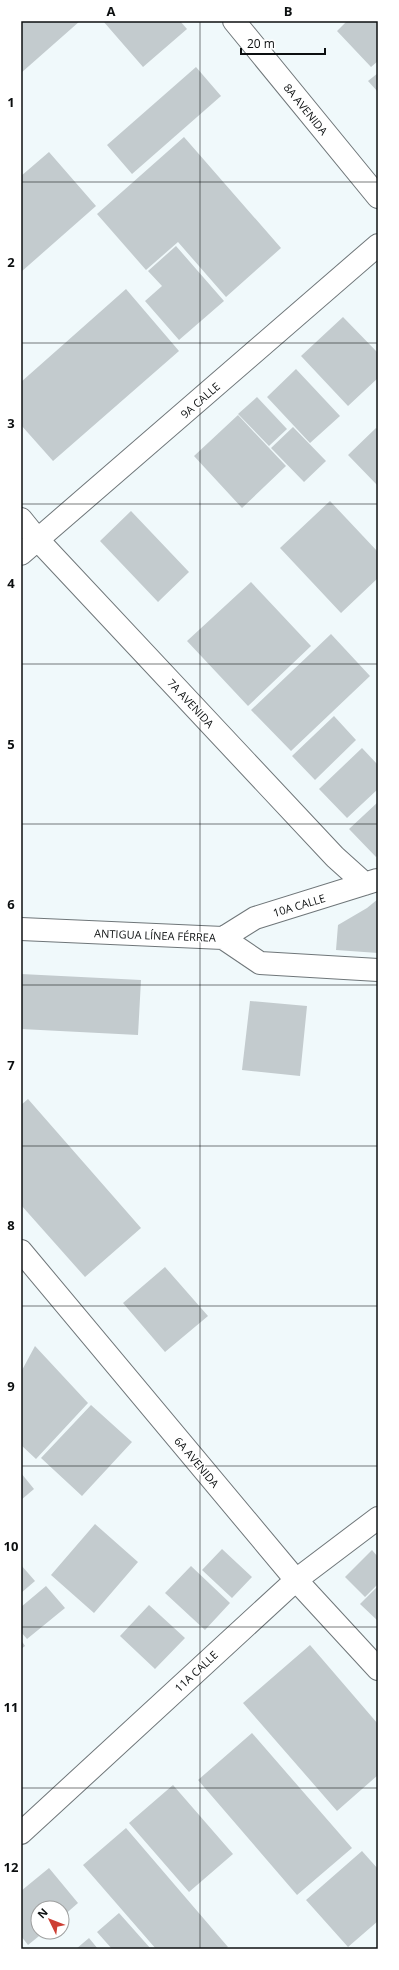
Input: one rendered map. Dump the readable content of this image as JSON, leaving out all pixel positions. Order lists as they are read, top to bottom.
{
  "streets": {
    "street": [
      "8A AVENIDA",
      "9A CALLE",
      "7A AVENIDA",
      "10A CALLE",
      "ANTIGUA LÍNEA FÉRREA",
      "6A AVENIDA",
      "11A CALLE"
    ]
  },
  "crossings": [
    ["9A CALLE", "7A AVENIDA"],
    ["7A AVENIDA", "10A CALLE"],
    ["10A CALLE", "ANTIGUA LÍNEA FÉRREA"],
    ["6A AVENIDA", "11A CALLE"]
  ],
  "scale_bar": "20 m",
  "north": "top left",
  "grid": {
    "columns": ["A", "B"],
    "rows": [
      "1",
      "2",
      "3",
      "4",
      "5",
      "6",
      "7",
      "8",
      "9",
      "10",
      "11",
      "12"
    ]
  }
}
